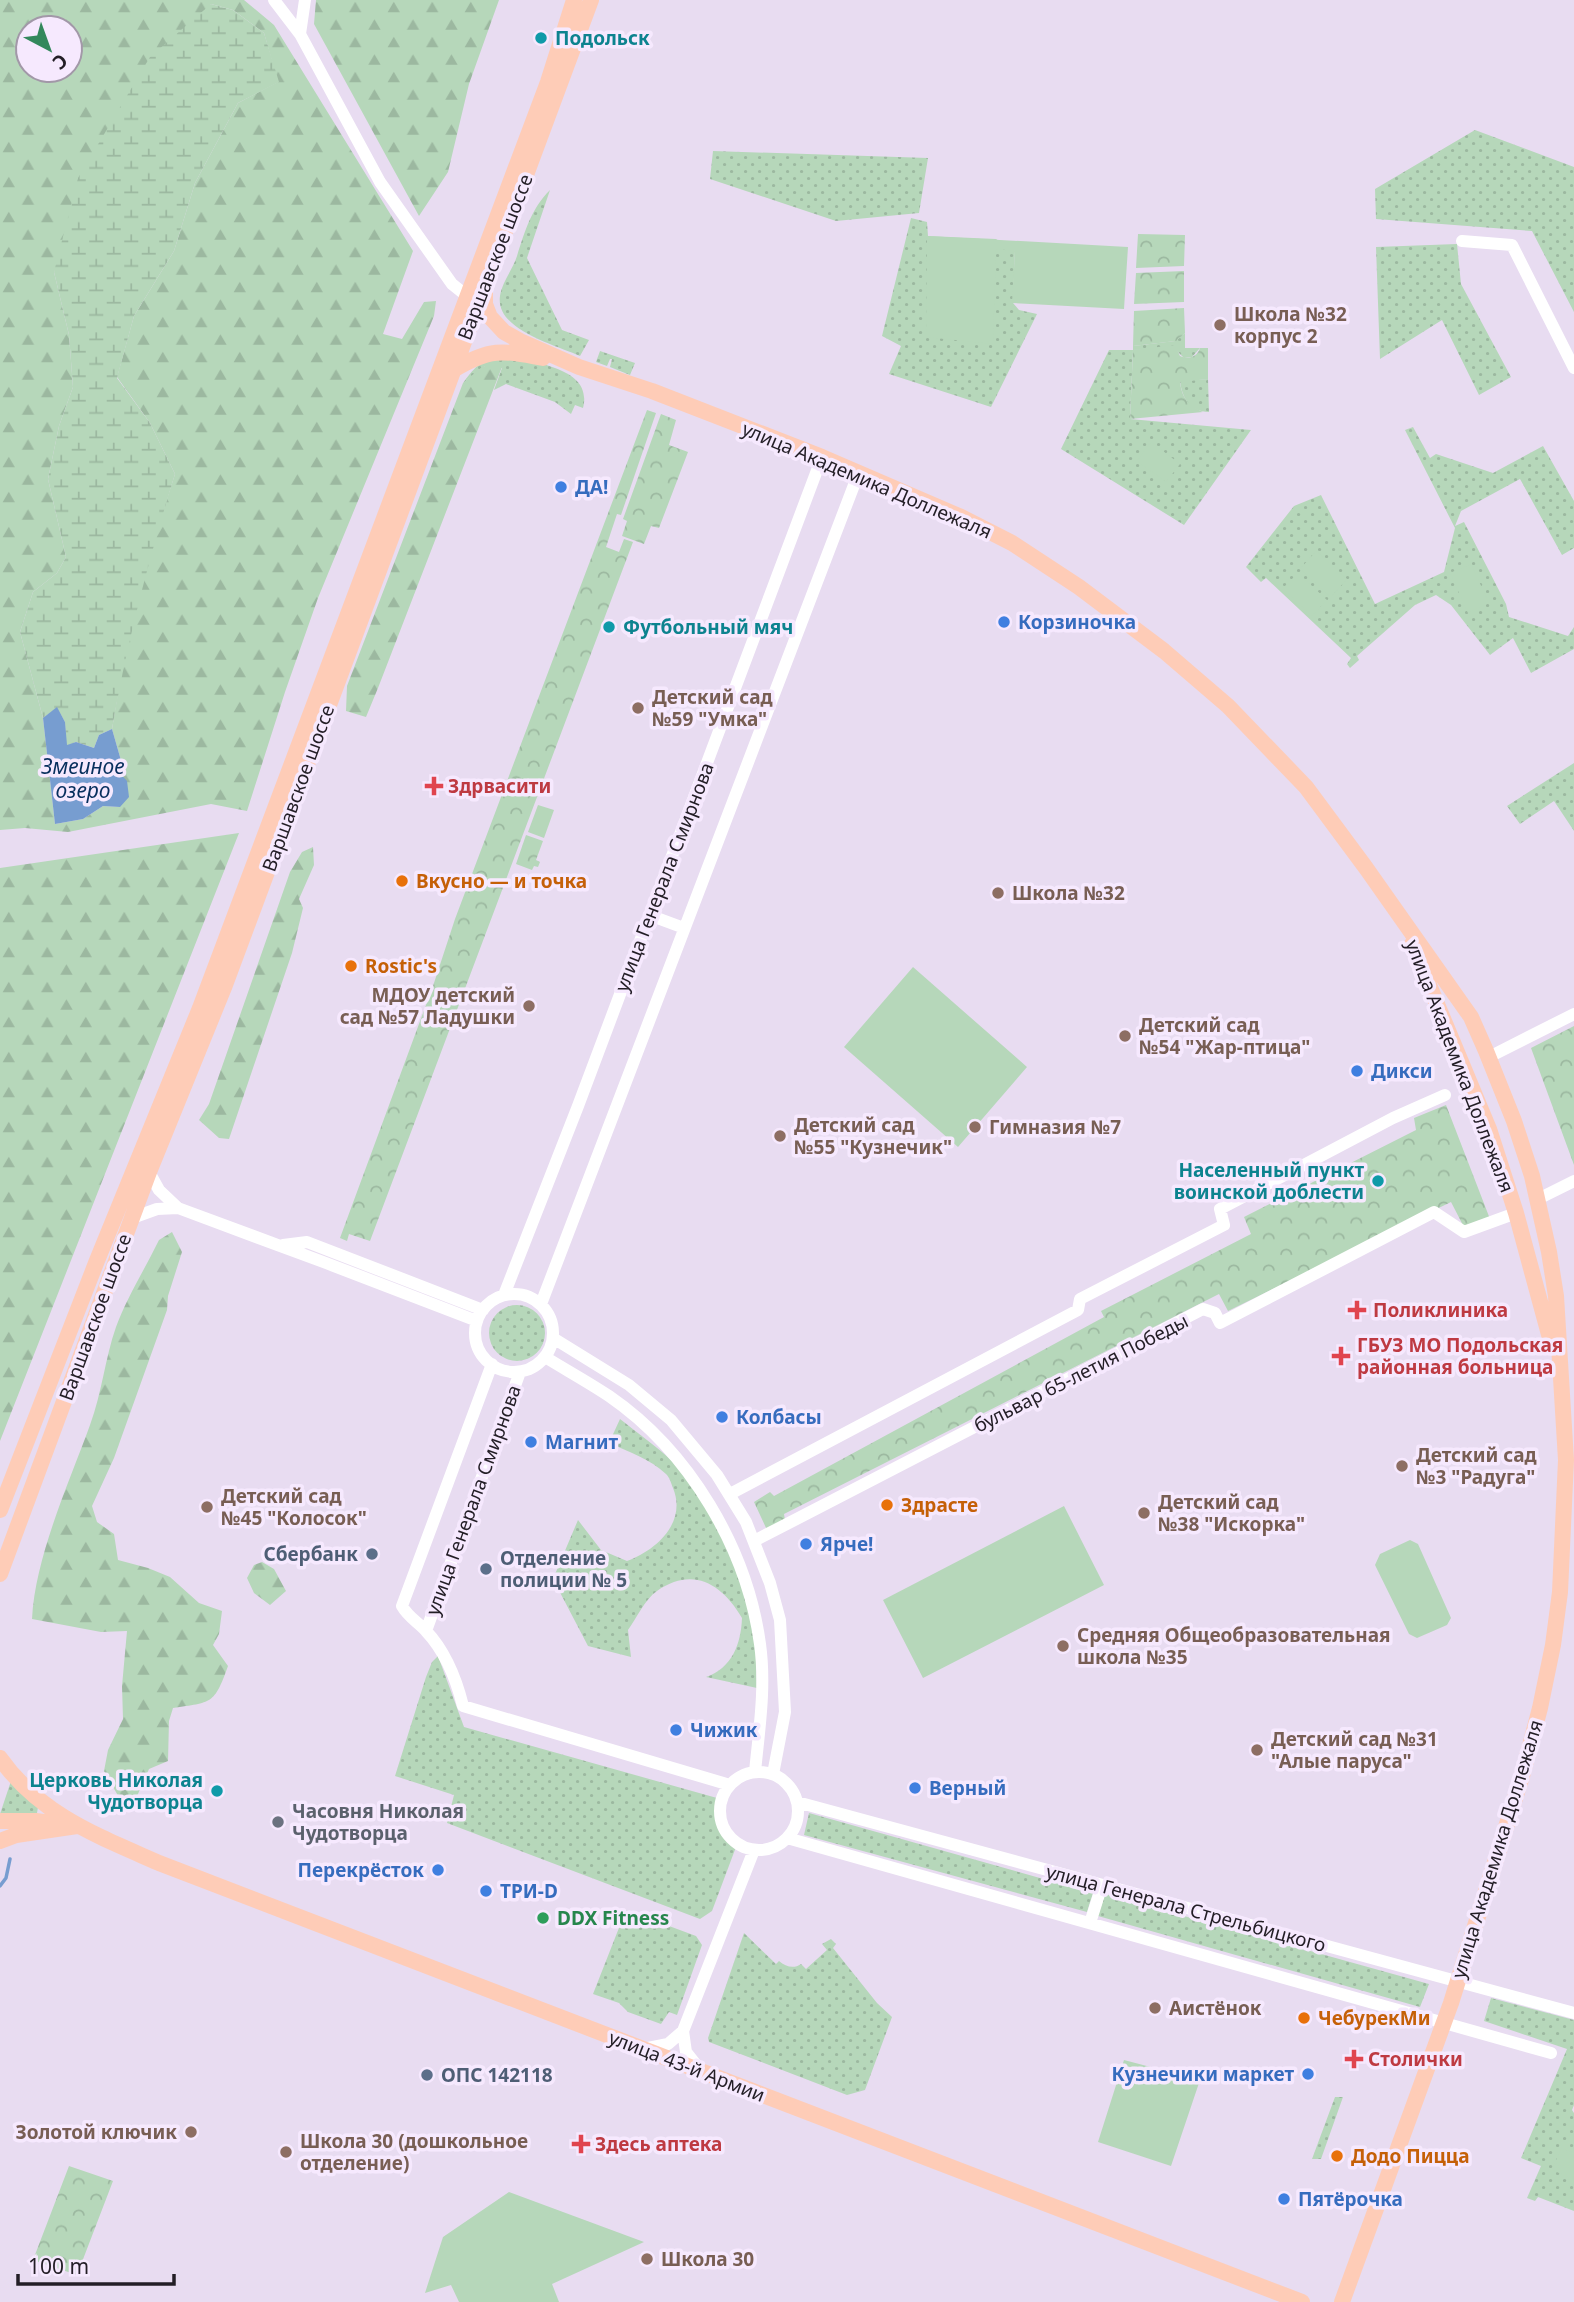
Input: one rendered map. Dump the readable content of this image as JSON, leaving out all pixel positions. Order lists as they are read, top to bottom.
{
  "streets": {
    "main road": ["Варшавское шоссе", "улица Академика Доллежаля", "улица 43-й Армии"],
    "street": ["улица Генерала Смирнова", "бульвар 65-летия Победы", "улица Генерала Стрельбицкого"]
  },
  "crossings": [
    ["Варшавское шоссе", "улица Академика Доллежаля"],
    ["улица Академика Доллежаля", "улица Генерала Смирнова"],
    ["улица Академика Доллежаля", "бульвар 65-летия Победы"],
    ["улица Академика Доллежаля", "улица Генерала Стрельбицкого"]
  ],
  "water": ["Змеиное озеро"],
  "places": {
    "other": [
      "Подольск",
      "Школа №32 корпус 2",
      "ДА!",
      "Корзиночка",
      "Футбольный мяч",
      "Детский сад №59 \"Умка\"",
      "Вкусно — и точка",
      "Школа №32",
      "Rostic's",
      "МДОУ детский сад №57 Ладушки",
      "Детский сад №54 \"Жар-птица\"",
      "Дикси",
      "Гимназия №7",
      "Детский сад №55 \"Кузнечик\"",
      "Населенный пункт воинской доблести",
      "Колбасы",
      "Магнит",
      "Детский сад №3 \"Радуга\"",
      "Здрасте",
      "Детский сад №45 \"Колосок\"",
      "Детский сад №38 \"Искорка\"",
      "Ярче!",
      "Сбербанк",
      "Отделение полиции № 5",
      "Средняя Общеобразовательная школа №35",
      "Чижик",
      "Детский сад №31 \"Алые паруса\"",
      "Верный",
      "Церковь Николая Чудотворца",
      "Часовня Николая Чудотворца",
      "Перекрёсток",
      "ТРИ-D",
      "DDX Fitness",
      "Аистёнок",
      "ЧебурекМи",
      "Кузнечики маркет",
      "ОПС 142118",
      "Золотой ключик",
      "Школа 30 (дошкольное отделение)",
      "Додо Пицца",
      "Пятёрочка",
      "Школа 30"
    ],
    "health": [
      "Здрвасити",
      "Поликлиника",
      "ГБУЗ МО Подольская районная больница",
      "Столички",
      "Здесь аптека"
    ]
  },
  "scale_bar": "100 m",
  "north": "bottom right"
}
